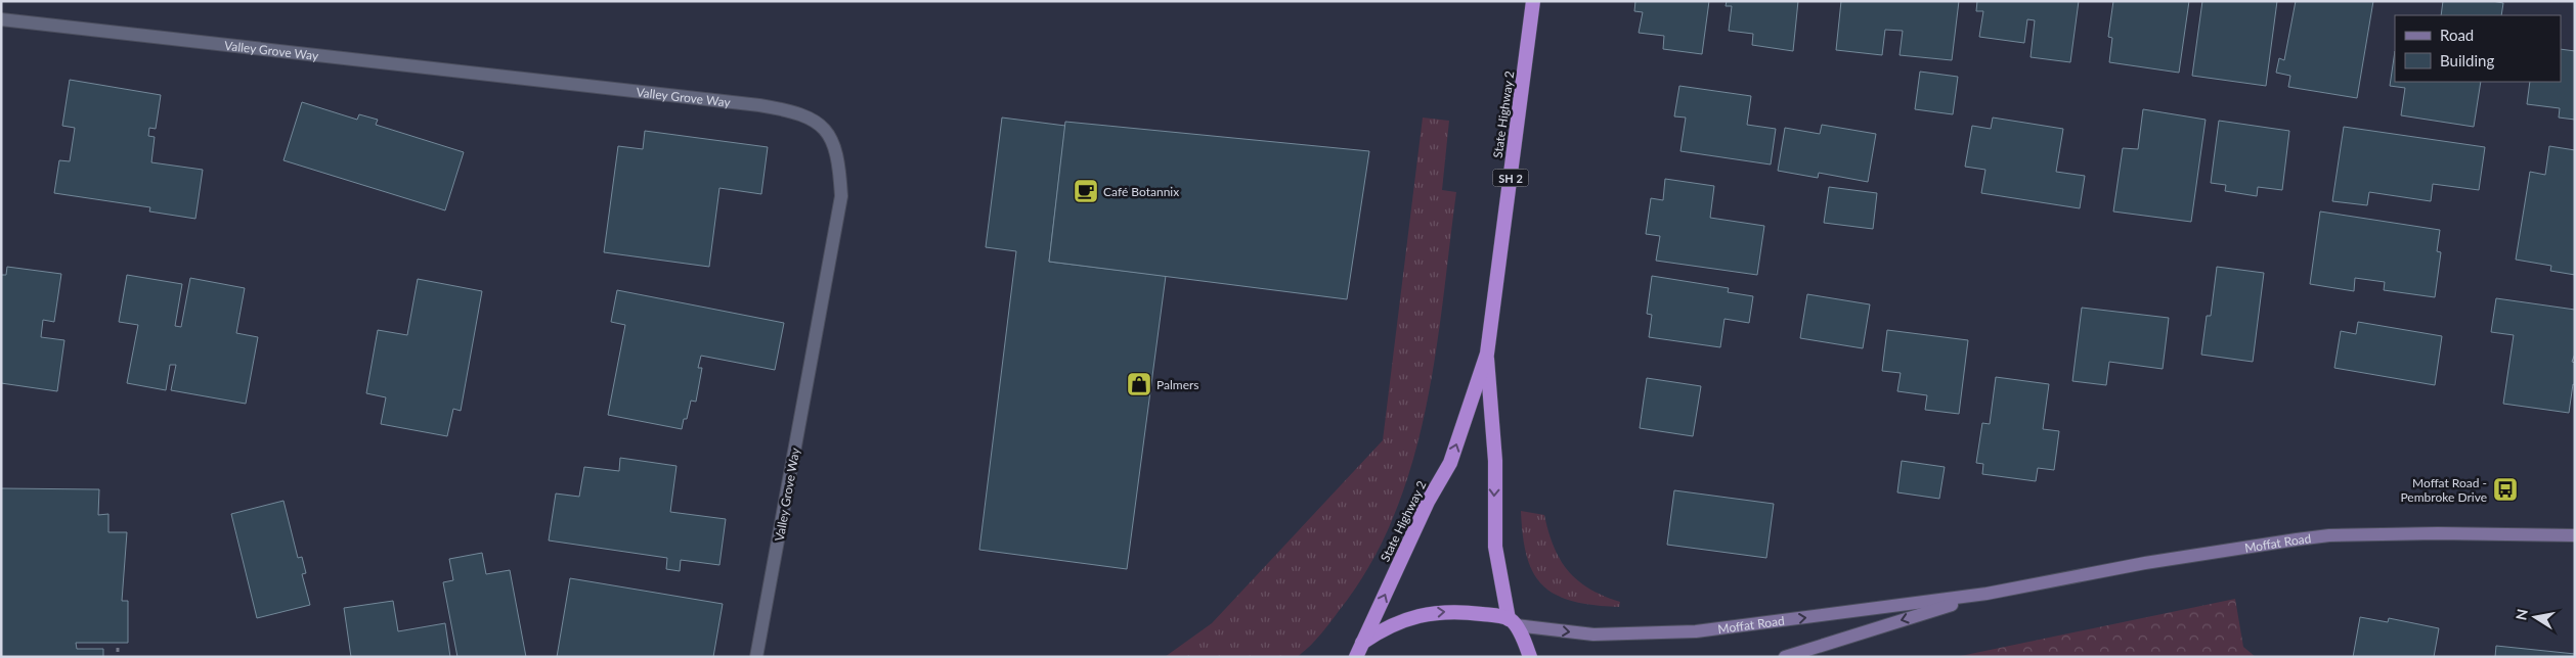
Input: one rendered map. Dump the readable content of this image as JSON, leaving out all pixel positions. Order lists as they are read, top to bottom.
{
  "streets": {
    "highway": ["State Highway 2", "SH 2"],
    "main road": ["Moffat Road"],
    "street": ["Valley Grove Way"]
  },
  "crossings": [
    ["State Highway 2", "SH 2"],
    ["State Highway 2", "Moffat Road"],
    ["SH 2", "Moffat Road"]
  ],
  "places": {
    "cafe": ["Café Botannix"],
    "shop": ["Palmers"],
    "bus stop": ["Moffat Road - Pembroke Drive"]
  },
  "legend": ["Road", "Building"],
  "north": "left"
}
